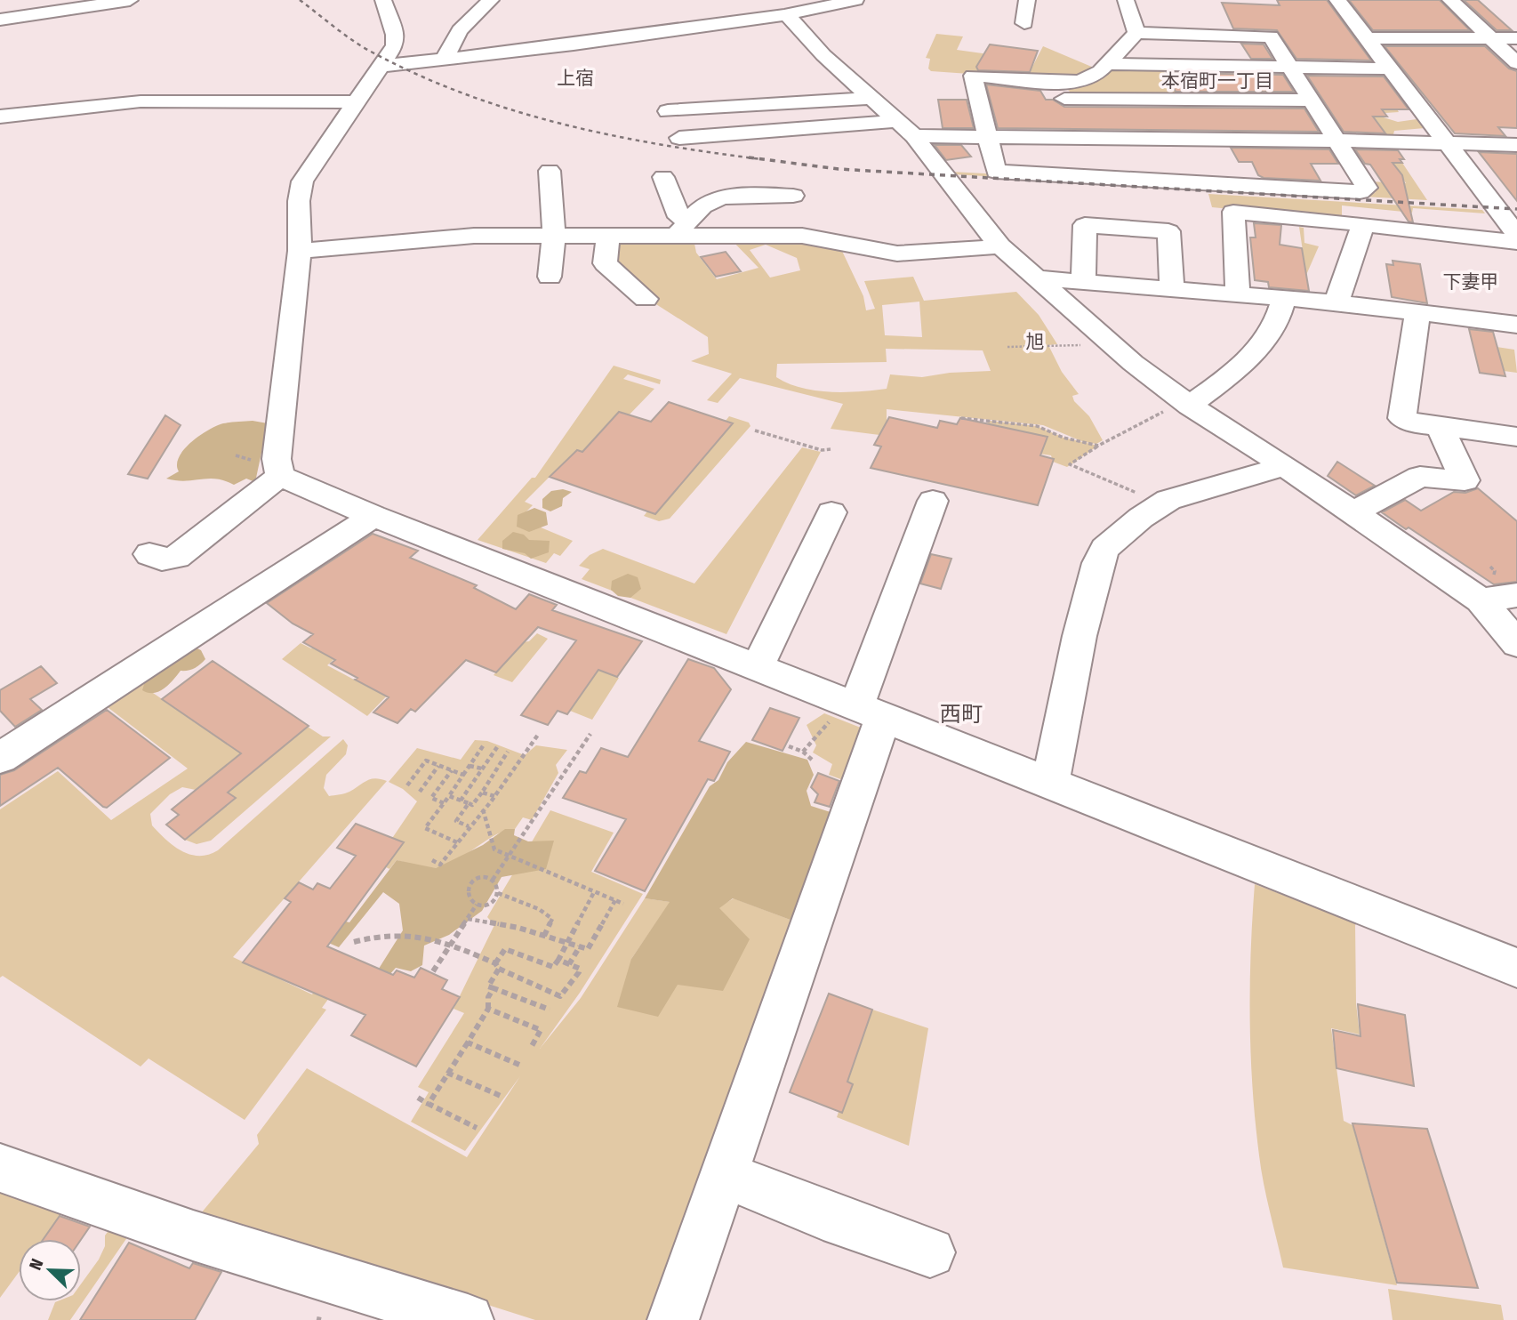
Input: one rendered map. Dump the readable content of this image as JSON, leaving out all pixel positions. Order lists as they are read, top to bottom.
{
  "districts": [
    "上宿",
    "本宿町一丁目",
    "下妻甲",
    "旭",
    "西町"
  ],
  "north": "top left"
}
